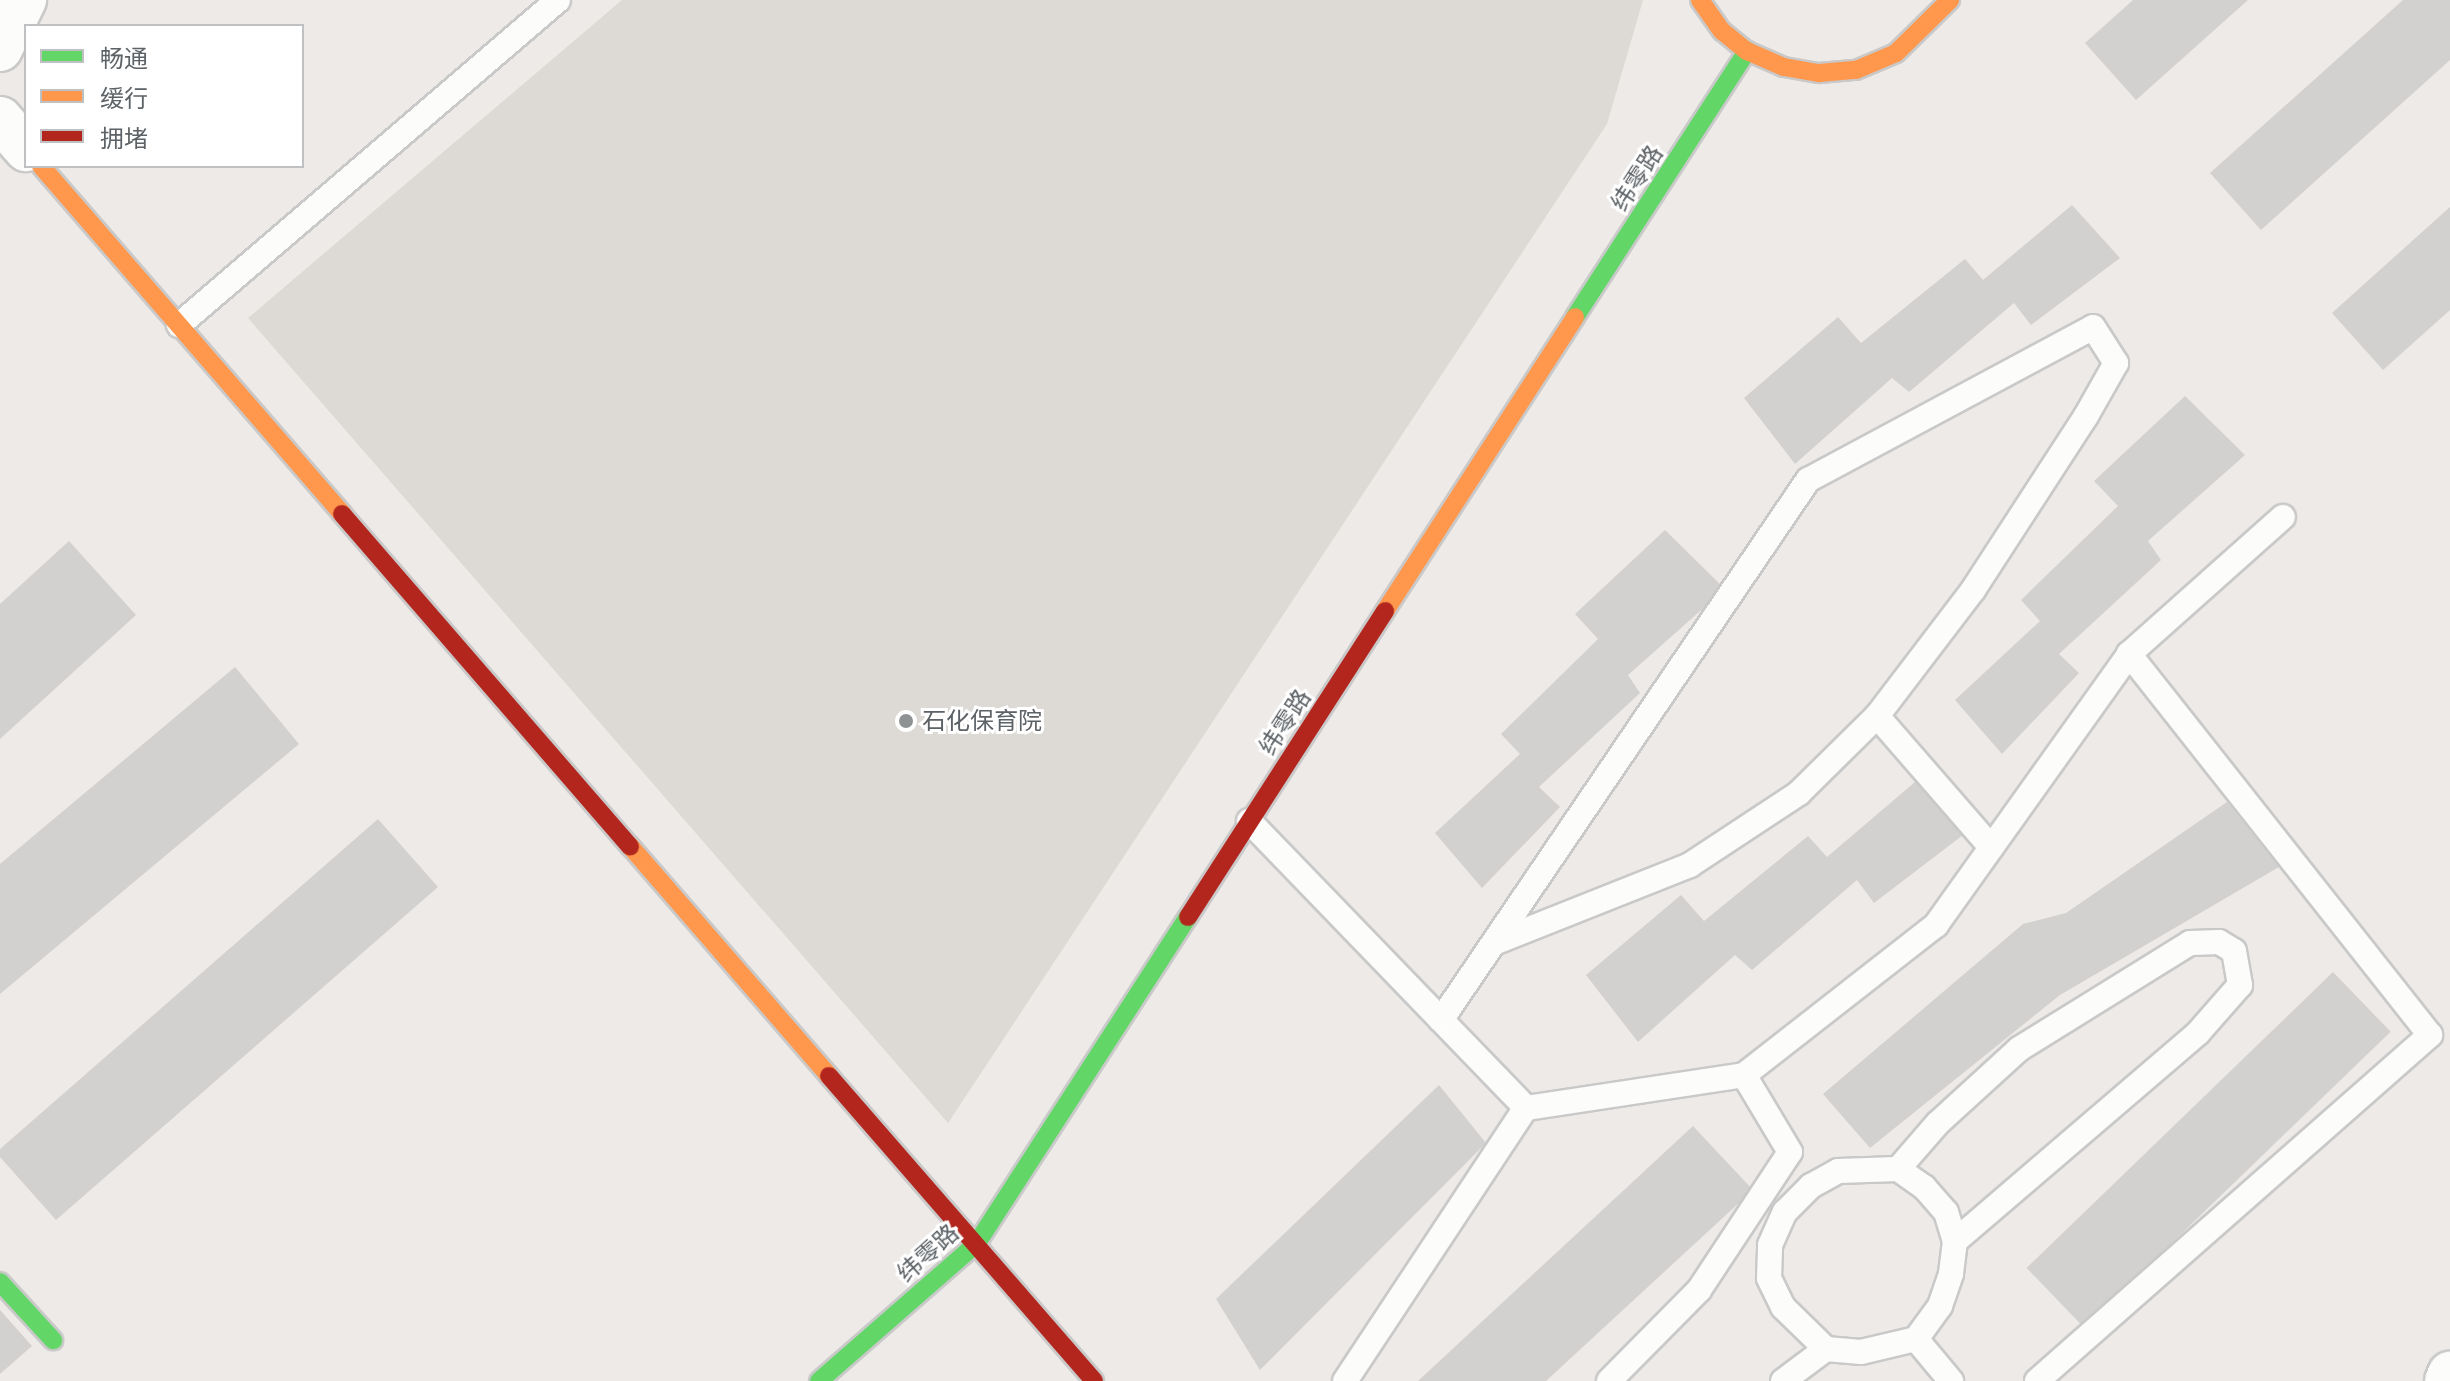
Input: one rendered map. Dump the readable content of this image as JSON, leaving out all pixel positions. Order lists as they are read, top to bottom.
{
  "streets": {
    "street": ["纬零路"]
  },
  "places": ["石化保育院"],
  "legend": ["畅通", "缓行", "拥堵"]
}
